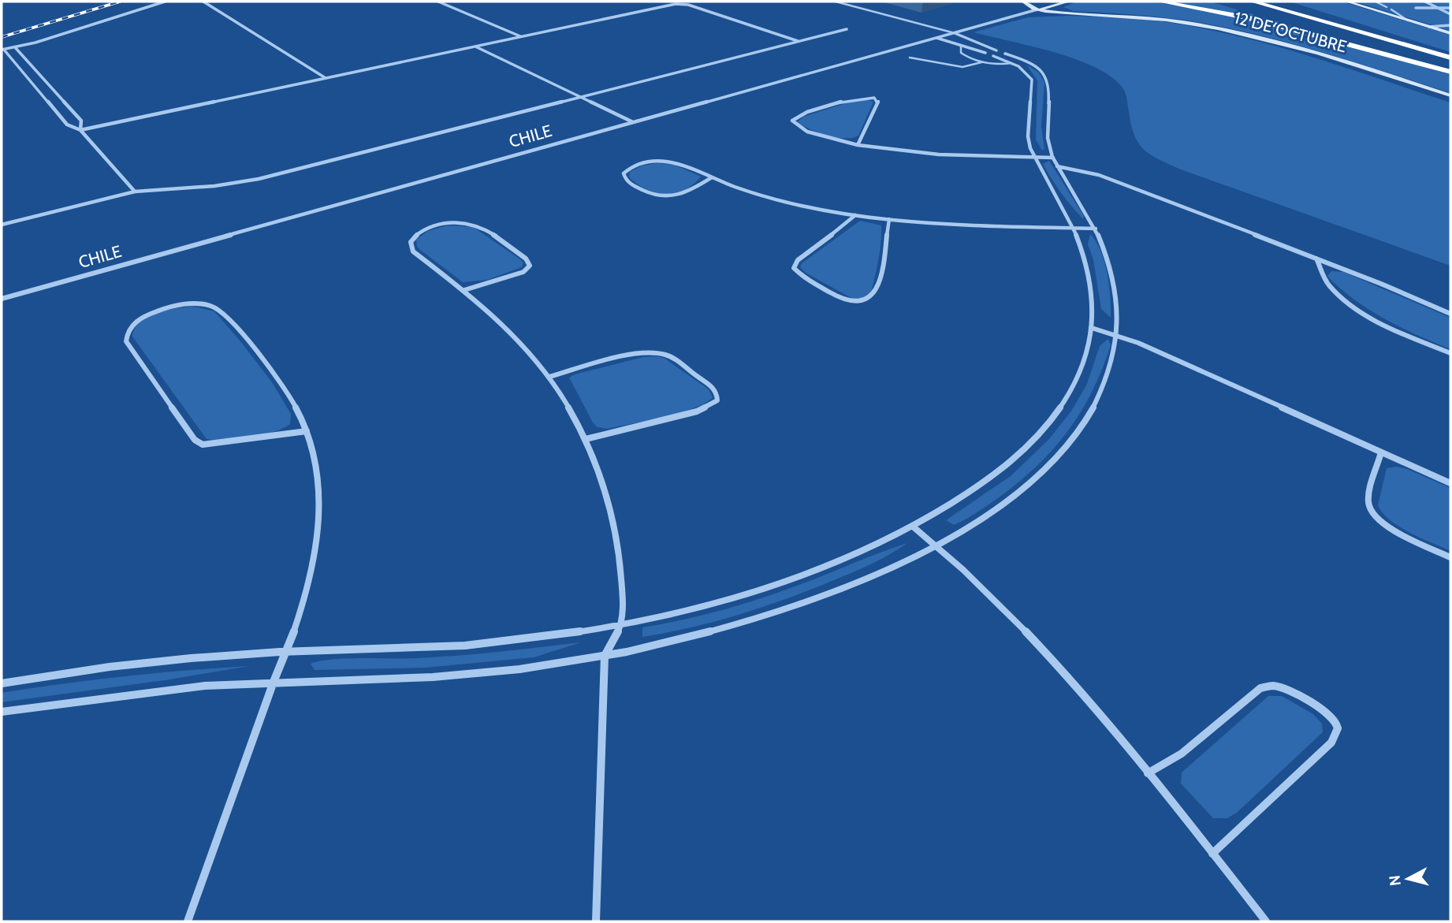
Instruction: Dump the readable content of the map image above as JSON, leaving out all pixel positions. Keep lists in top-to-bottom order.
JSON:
{
  "streets": {
    "street": ["12 DE OCTUBRE", "CHILE"]
  },
  "crossings": [
    ["12 DE OCTUBRE", "CHILE"]
  ],
  "north": "left"
}
